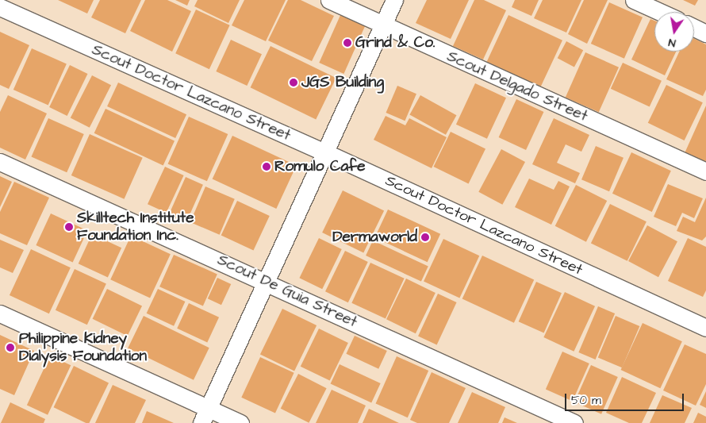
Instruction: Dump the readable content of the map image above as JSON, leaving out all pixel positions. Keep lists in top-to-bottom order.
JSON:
{
  "streets": {
    "street": ["Scout Delgado Street", "Scout Doctor Lazcano Street", "Scout De Guia Street"]
  },
  "places": [
    "Grind & Co.",
    "JGS Building",
    "Romulo Cafe",
    "Skilltech Institute Foundation Inc.",
    "Dermaworld",
    "Philippine Kidney Dialysis Foundation"
  ],
  "scale_bar": "50 m",
  "north": "bottom"
}
